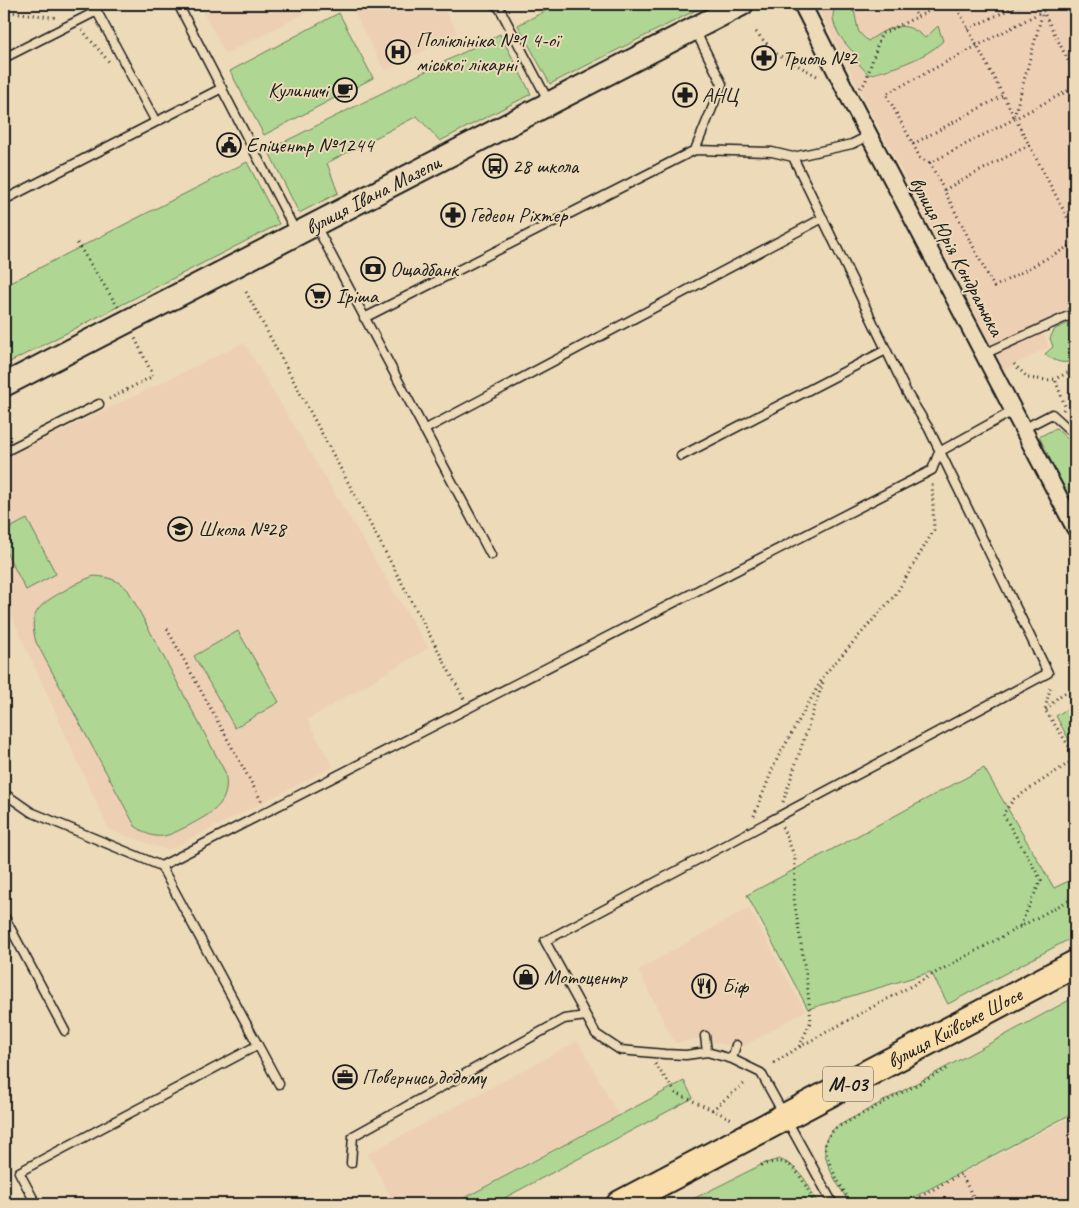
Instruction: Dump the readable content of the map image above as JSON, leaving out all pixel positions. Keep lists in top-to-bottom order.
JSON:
{
  "streets": {
    "highway": ["вулиця Київське Шосе", "М-03"],
    "main road": ["вулиця Івана Мазепи"],
    "street": ["вулиця Юрія Кондратюка"]
  },
  "places": {
    "hospital": ["Поліклініка №1 4-ої міської лікарні"],
    "pharmacy": ["Триоль №2", "АНЦ", "Гедеон Ріхтер"],
    "cafe": ["Кулиничі"],
    "public building": ["Епіцентр №1244"],
    "bus stop": ["28 школа"],
    "bank": ["Ощадбанк"],
    "supermarket": ["Іріша"],
    "school or university": ["Школа №28"],
    "shop": ["Мотоцентр"],
    "restaurant": ["Біф"],
    "office": ["Повернись додому"]
  }
}
